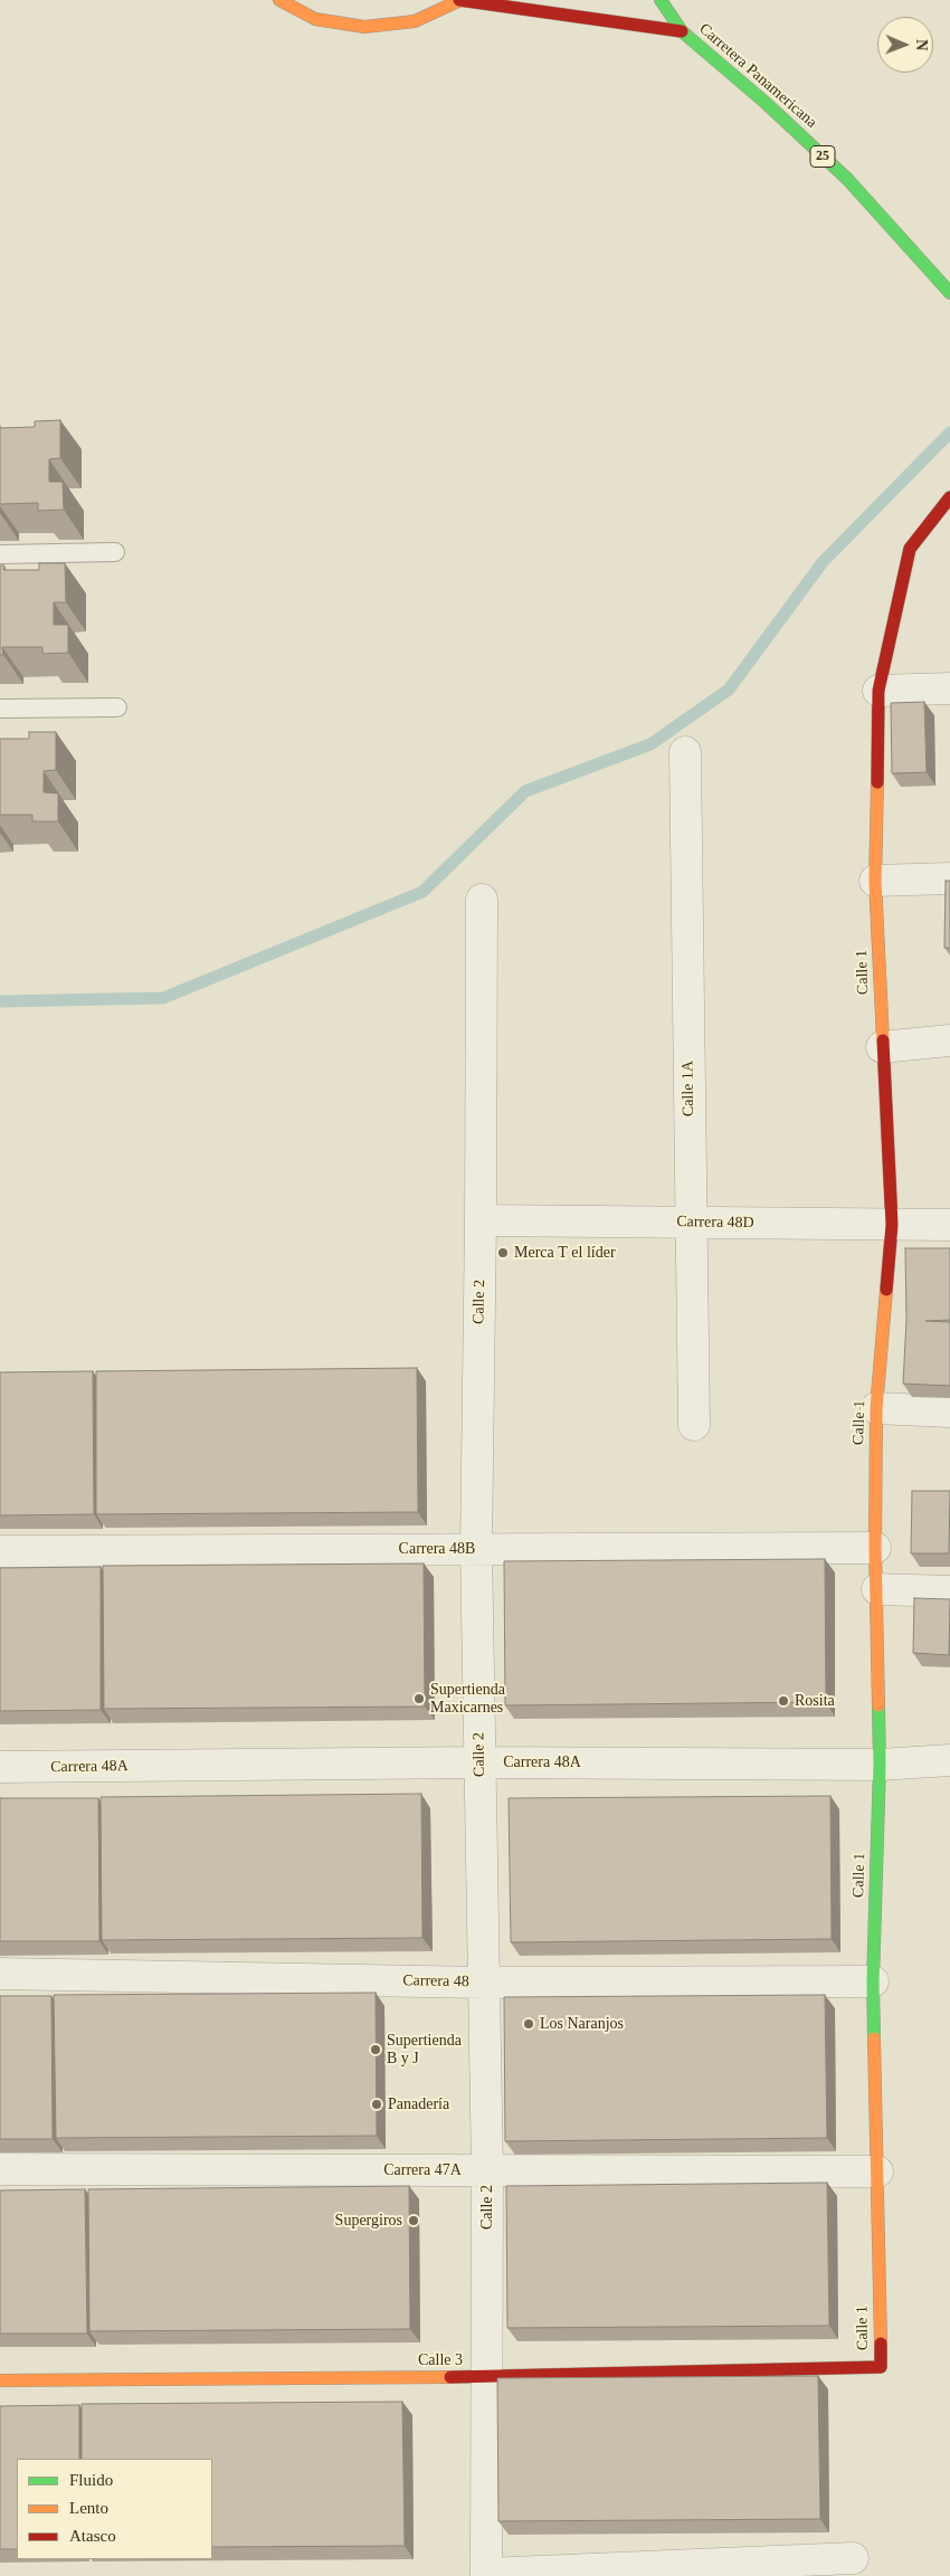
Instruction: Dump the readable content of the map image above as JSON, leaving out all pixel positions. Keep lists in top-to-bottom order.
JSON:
{
  "streets": {
    "main road": [
      "Carretera Panamericana",
      "25",
      "Calle 1",
      "Calle 3"
    ],
    "street": [
      "Calle 1A",
      "Carrera 48D",
      "Calle 2",
      "Carrera 48B",
      "Carrera 48A",
      "Carrera 48",
      "Carrera 47A"
    ]
  },
  "crossings": [
    ["Calle 1", "Carrera 48D"],
    ["Calle 1", "Carrera 48B"],
    ["Calle 1", "Carrera 48A"],
    ["Calle 1", "Carrera 48"],
    ["Calle 1", "Carrera 47A"],
    ["Calle 1", "Calle 3"],
    ["Calle 1A", "Carrera 48D"],
    ["Carrera 48D", "Calle 2"],
    ["Calle 2", "Carrera 48B"],
    ["Calle 2", "Carrera 48A"],
    ["Calle 2", "Carrera 48"],
    ["Calle 2", "Carrera 47A"],
    ["Calle 2", "Calle 3"]
  ],
  "places": [
    "Merca T el líder",
    "Supertienda Maxicarnes",
    "Rosita",
    "Los Naranjos",
    "Supertienda B y J",
    "Panadería",
    "Supergiros"
  ],
  "legend": ["Fluido", "Lento", "Atasco"],
  "north": "right"
}
